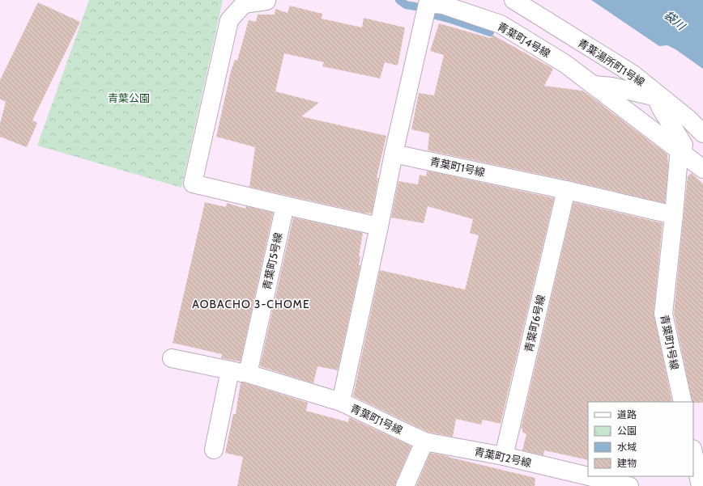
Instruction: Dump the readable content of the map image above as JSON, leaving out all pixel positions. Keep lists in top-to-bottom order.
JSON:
{
  "streets": {
    "street": [
      "青葉町4号線",
      "青葉湯所町1号線",
      "青葉町1号線",
      "青葉町5号線",
      "青葉町6号線",
      "青葉町2号線"
    ]
  },
  "crossings": [
    ["青葉町4号線", "青葉町1号線"],
    ["青葉町1号線", "青葉町6号線"],
    ["青葉町1号線", "青葉町2号線"],
    ["青葉町6号線", "青葉町2号線"]
  ],
  "districts": ["AOBACHO 3-CHOME"],
  "water": ["袋川"],
  "parks": ["青葉公園"],
  "legend": [
    "道路",
    "公園",
    "水域",
    "建物"
  ]
}
